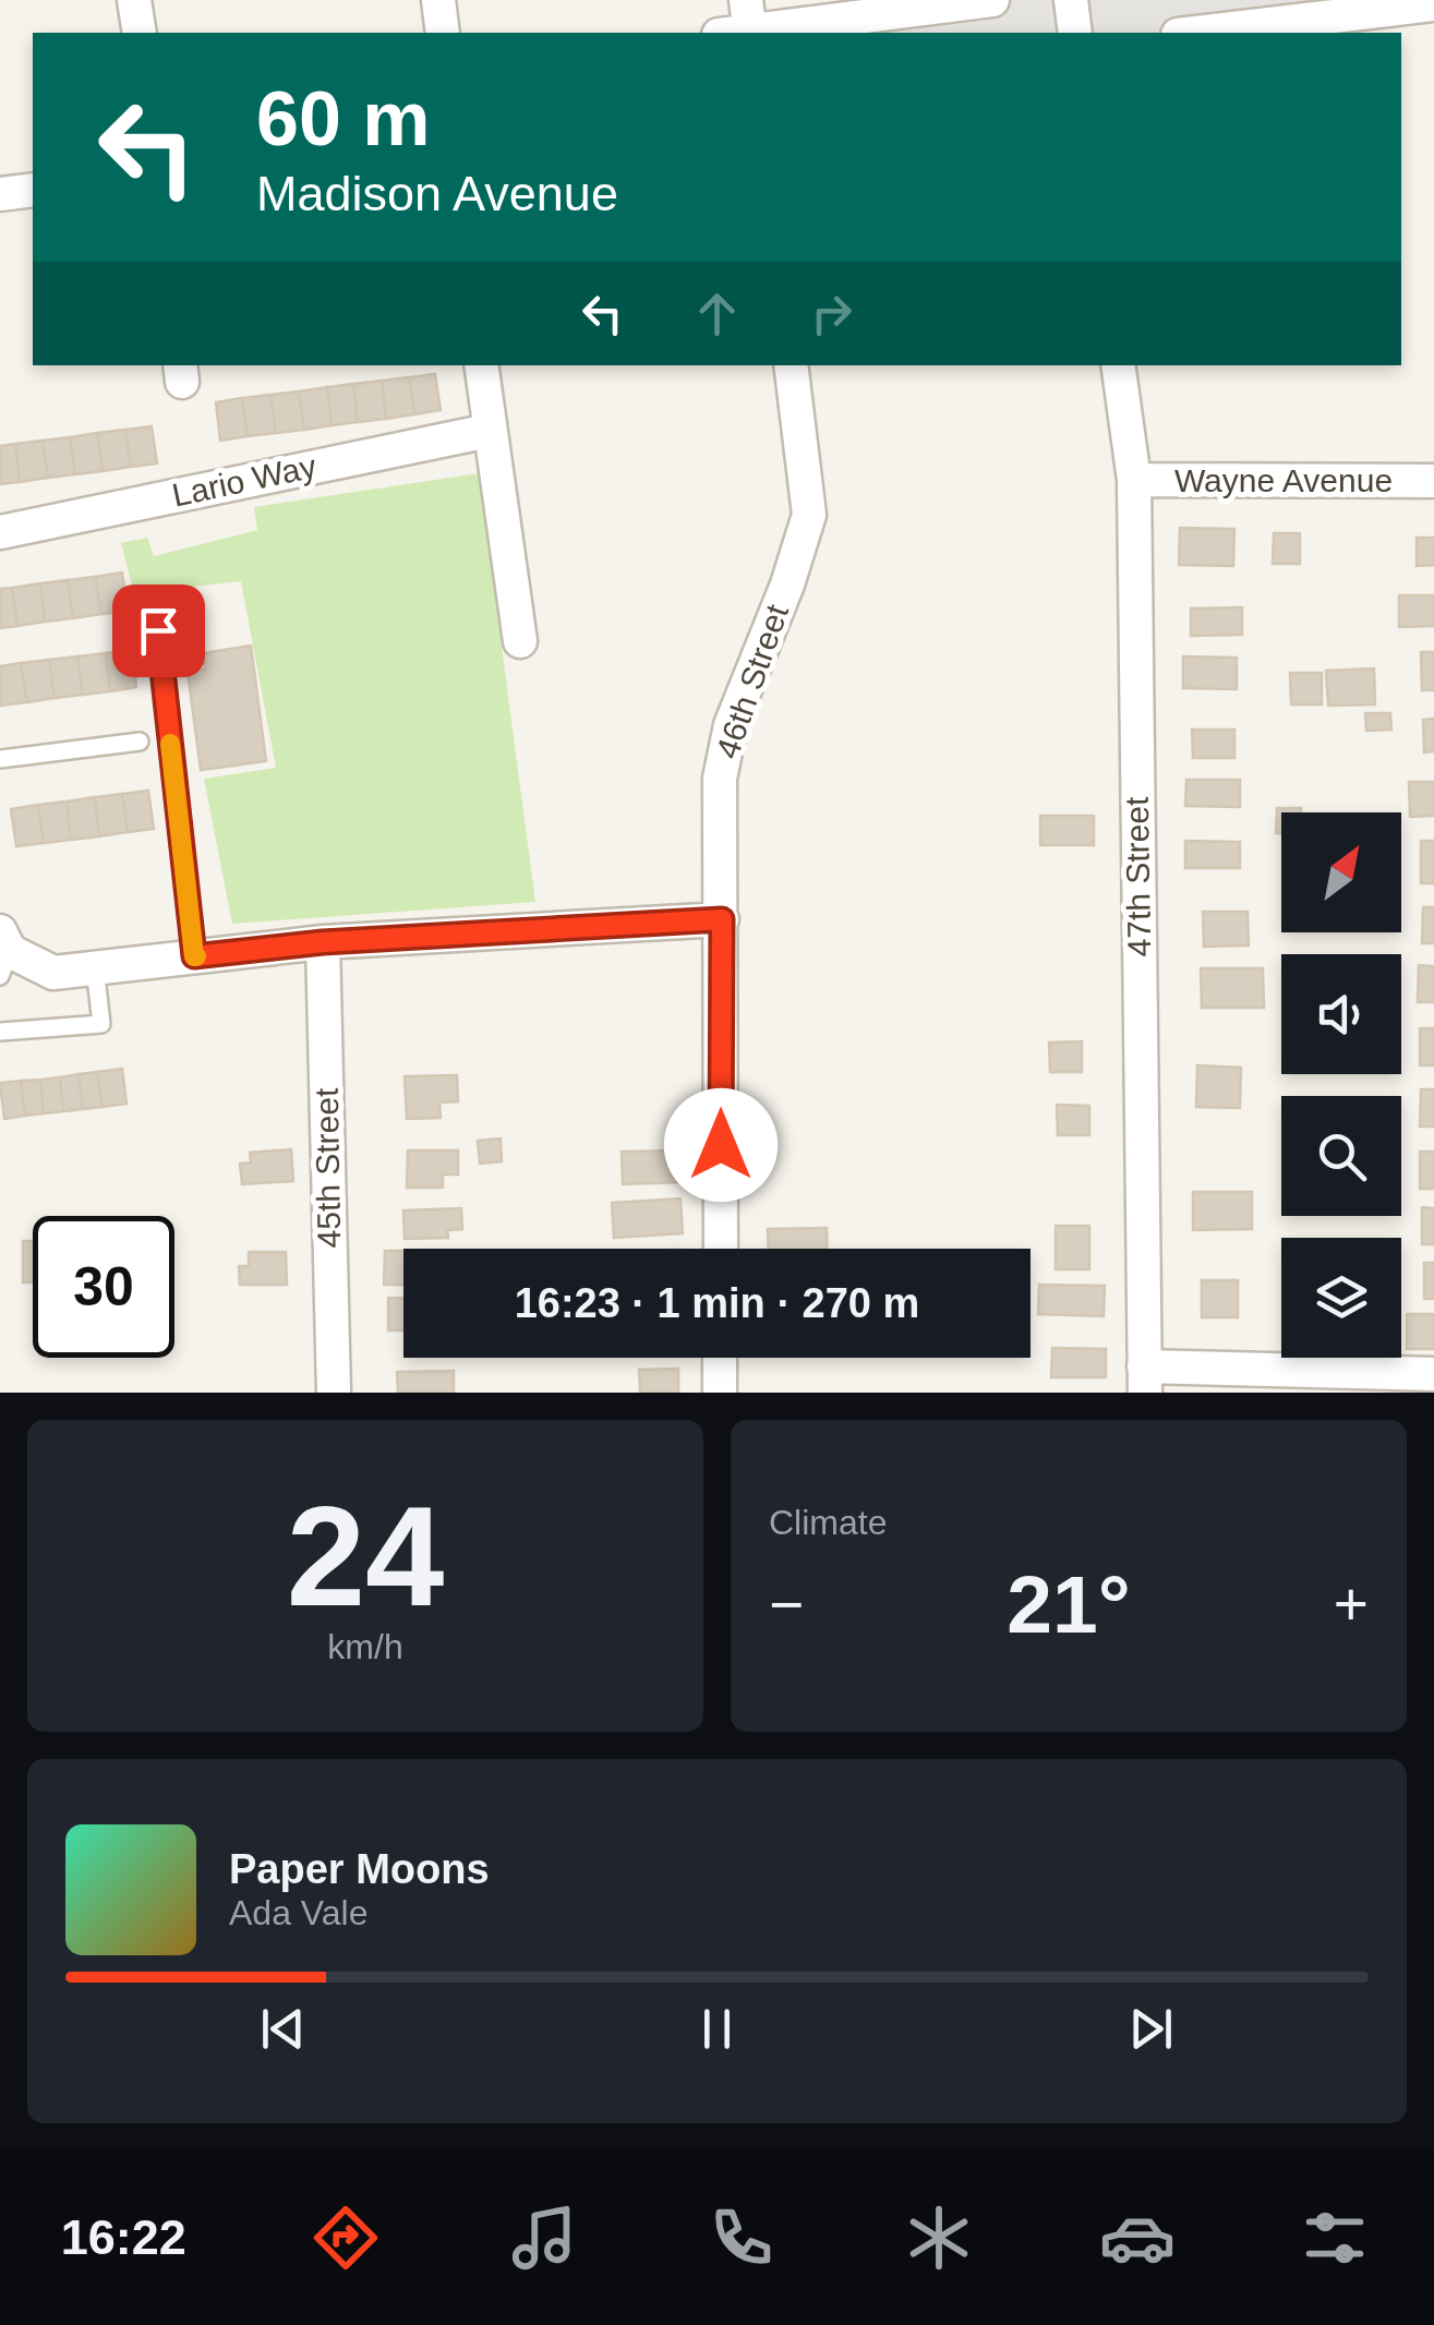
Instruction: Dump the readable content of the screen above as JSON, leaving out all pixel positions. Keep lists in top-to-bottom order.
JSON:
{
  "streets": {
    "street": [
      "Lario Way",
      "Wayne Avenue",
      "46th Street",
      "47th Street",
      "45th Street"
    ]
  },
  "crossings": [
    ["Wayne Avenue", "47th Street"]
  ],
  "north": "top right",
  "page": {
    "turn": ["60 m", "Madison Avenue"],
    "limit": "30",
    "trip": "16:23 · 1 min · 270 m",
    "tile": [
      ["24", "km/h"],
      "Climate"
    ],
    "heat": ["−", "21°", "+"],
    "song": ["Paper Moons", "Ada Vale"],
    "tabs": "16:22"
  }
}
